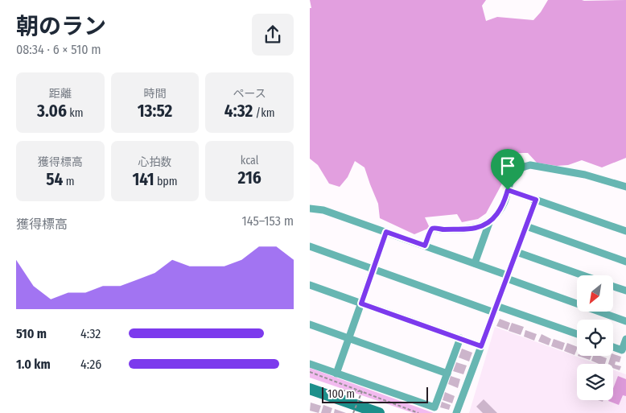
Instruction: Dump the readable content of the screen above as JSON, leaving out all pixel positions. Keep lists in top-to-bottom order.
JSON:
{
  "scale_bar": "100 m",
  "north": "bottom left",
  "page": {
    "heading": ["朝のラン", "08:34 · 6 × 510 m"],
    "stats": [
      ["距離", "3.06 km"],
      ["時間", "13:52"],
      ["ペース", "4:32 /km"],
      ["獲得標高", "54 m"],
      ["心拍数", "141 bpm"],
      ["kcal", "216"]
    ],
    "chart": ["獲得標高", "145–153 m"],
    "list": [
      {
        "name": "510 m",
        "note": "4:32"
      },
      {
        "name": "1.0 km",
        "note": "4:26"
      }
    ],
    "scale": "100 m"
  }
}
